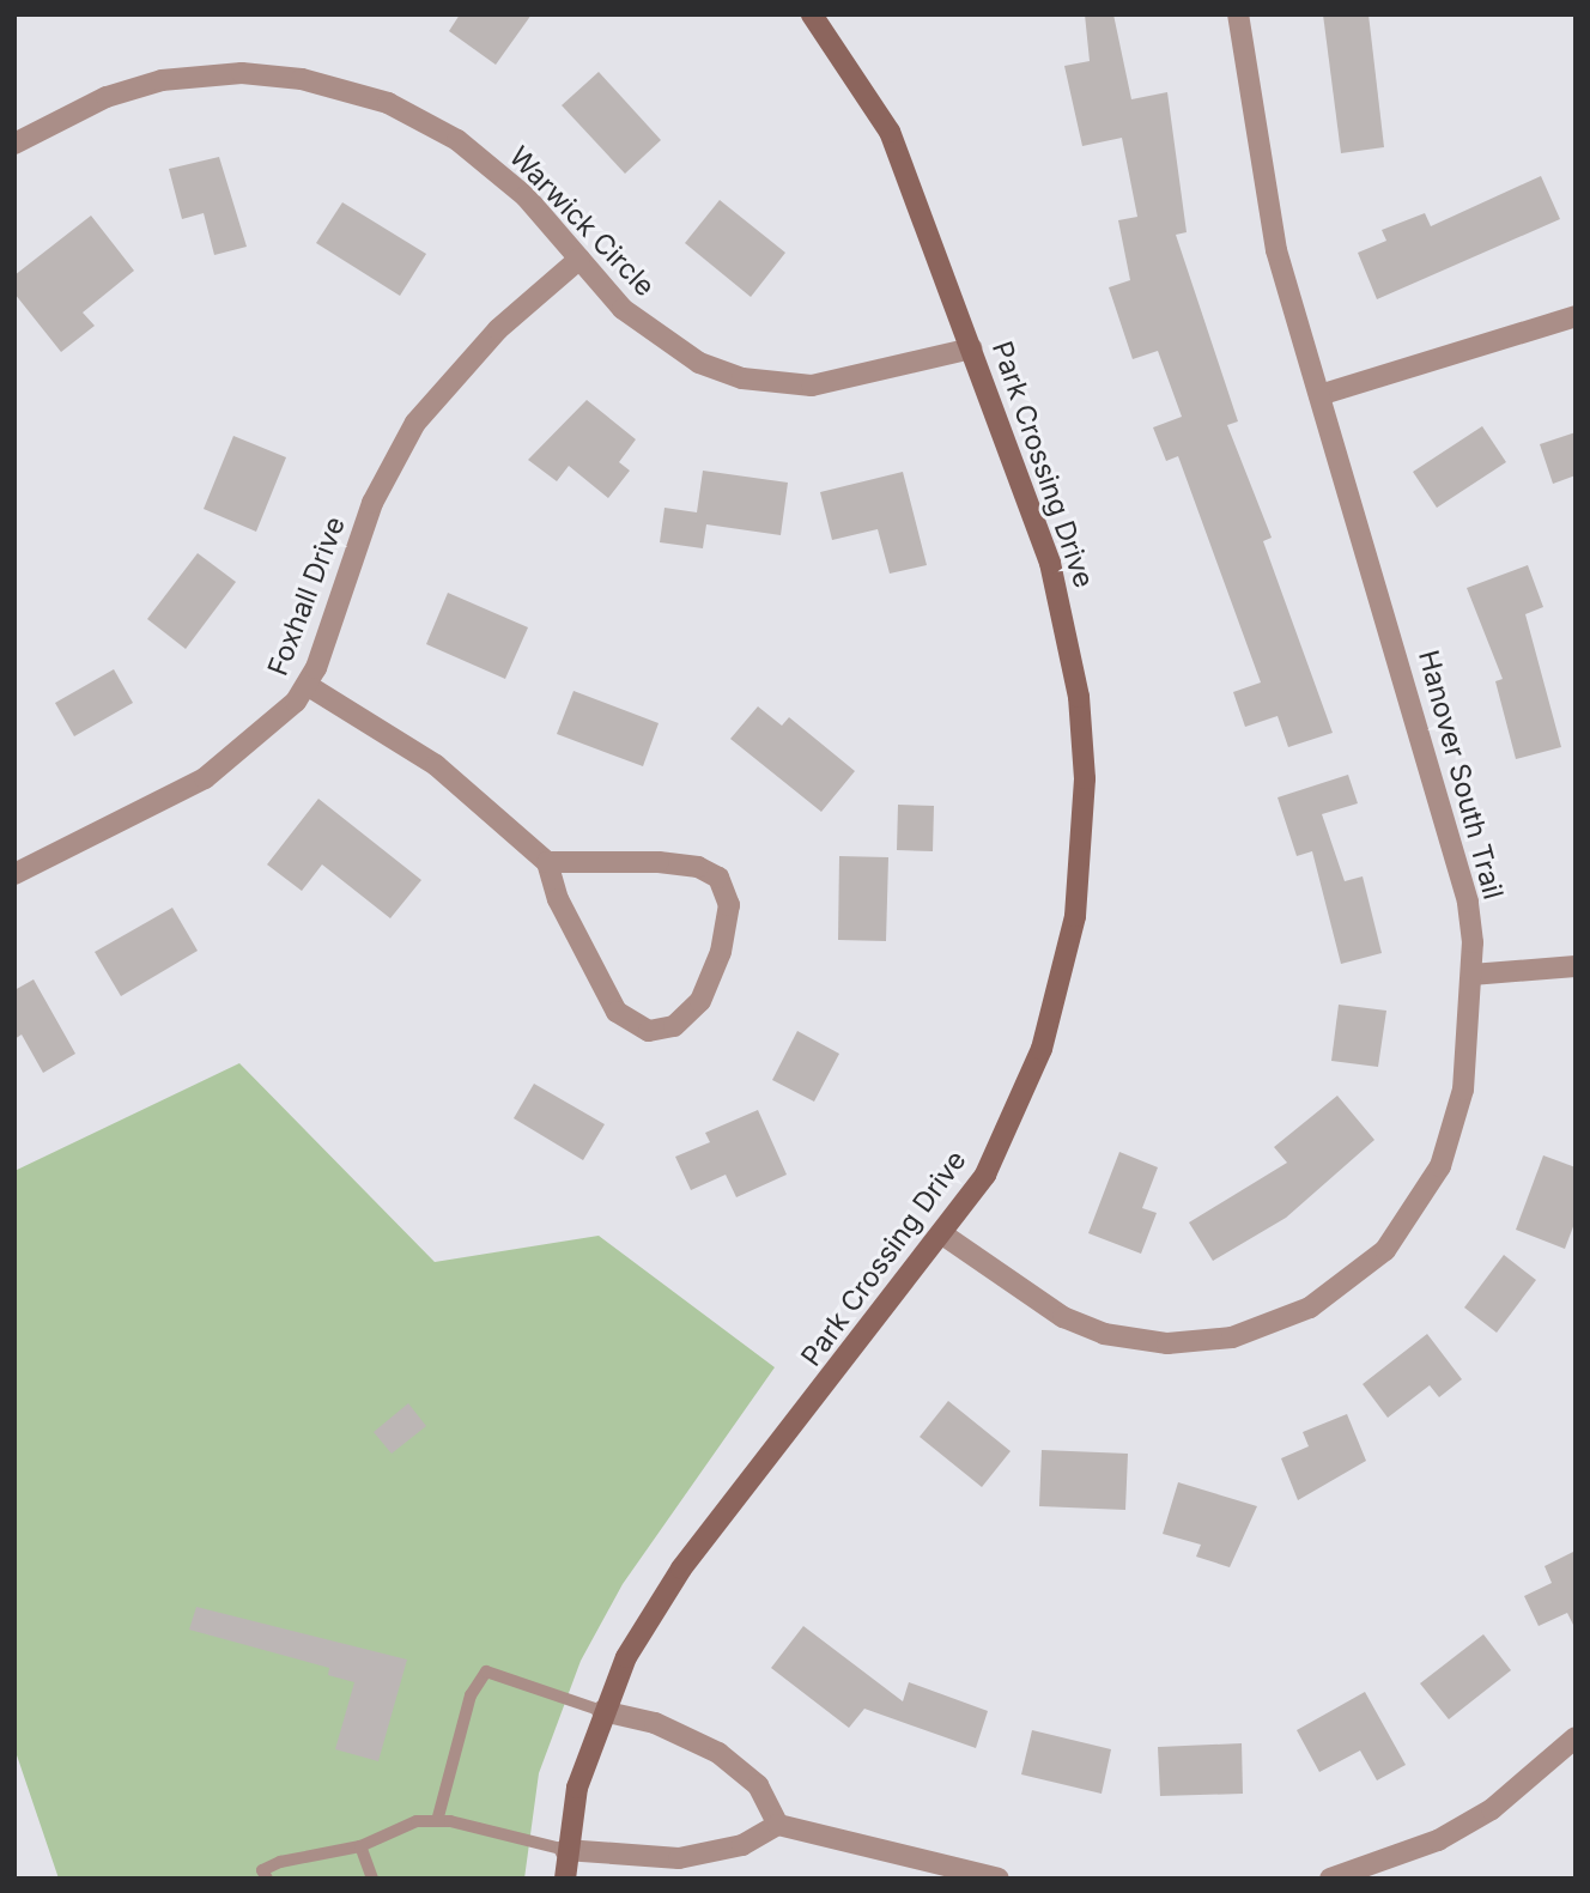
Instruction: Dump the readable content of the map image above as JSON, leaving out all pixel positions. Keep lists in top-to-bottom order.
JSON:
{
  "streets": {
    "street": [
      "Warwick Circle",
      "Park Crossing Drive",
      "Foxhall Drive",
      "Hanover South Trail"
    ]
  },
  "crossings": [
    ["Warwick Circle", "Park Crossing Drive"],
    ["Warwick Circle", "Foxhall Drive"],
    ["Park Crossing Drive", "Hanover South Trail"]
  ]
}
